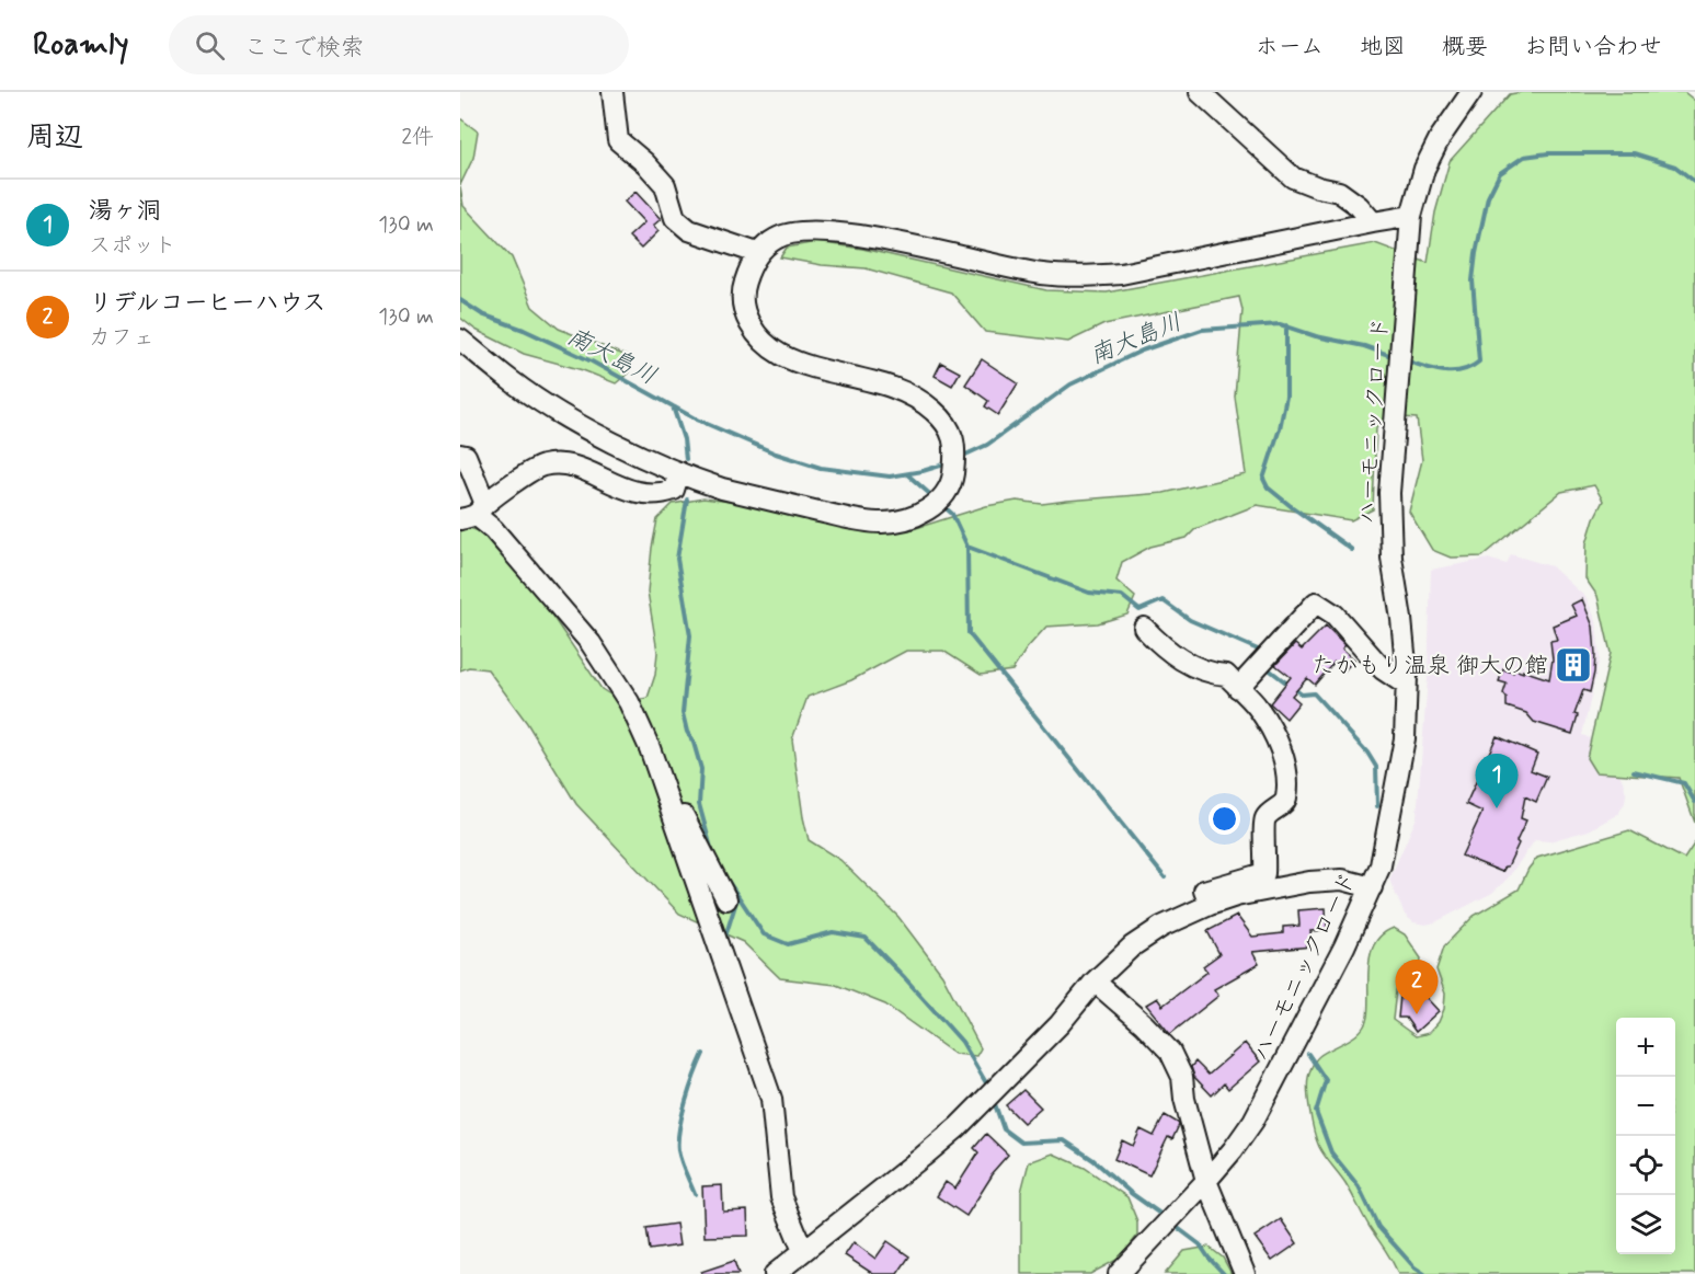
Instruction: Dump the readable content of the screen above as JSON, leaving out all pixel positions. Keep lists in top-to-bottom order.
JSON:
{
  "streets": {
    "street": ["ハーモニックロード"]
  },
  "water": ["南大島川"],
  "places": {
    "building": ["たかもり温泉 御大の館"]
  },
  "page": {
    "header": "Roamly",
    "search": "ここで検索",
    "nav": [
      "ホーム",
      "地図",
      "概要",
      "お問い合わせ"
    ],
    "heading": ["周辺", "2件"],
    "list": [
      {
        "mark": "1",
        "name": "湯ヶ洞",
        "note": "スポット",
        "value": "130 m"
      },
      {
        "mark": "2",
        "name": "リデルコーヒーハウス",
        "note": "カフェ",
        "value": "130 m"
      }
    ],
    "pins": ["1", "2"],
    "map_buttons": ["+", "−"]
  }
}
